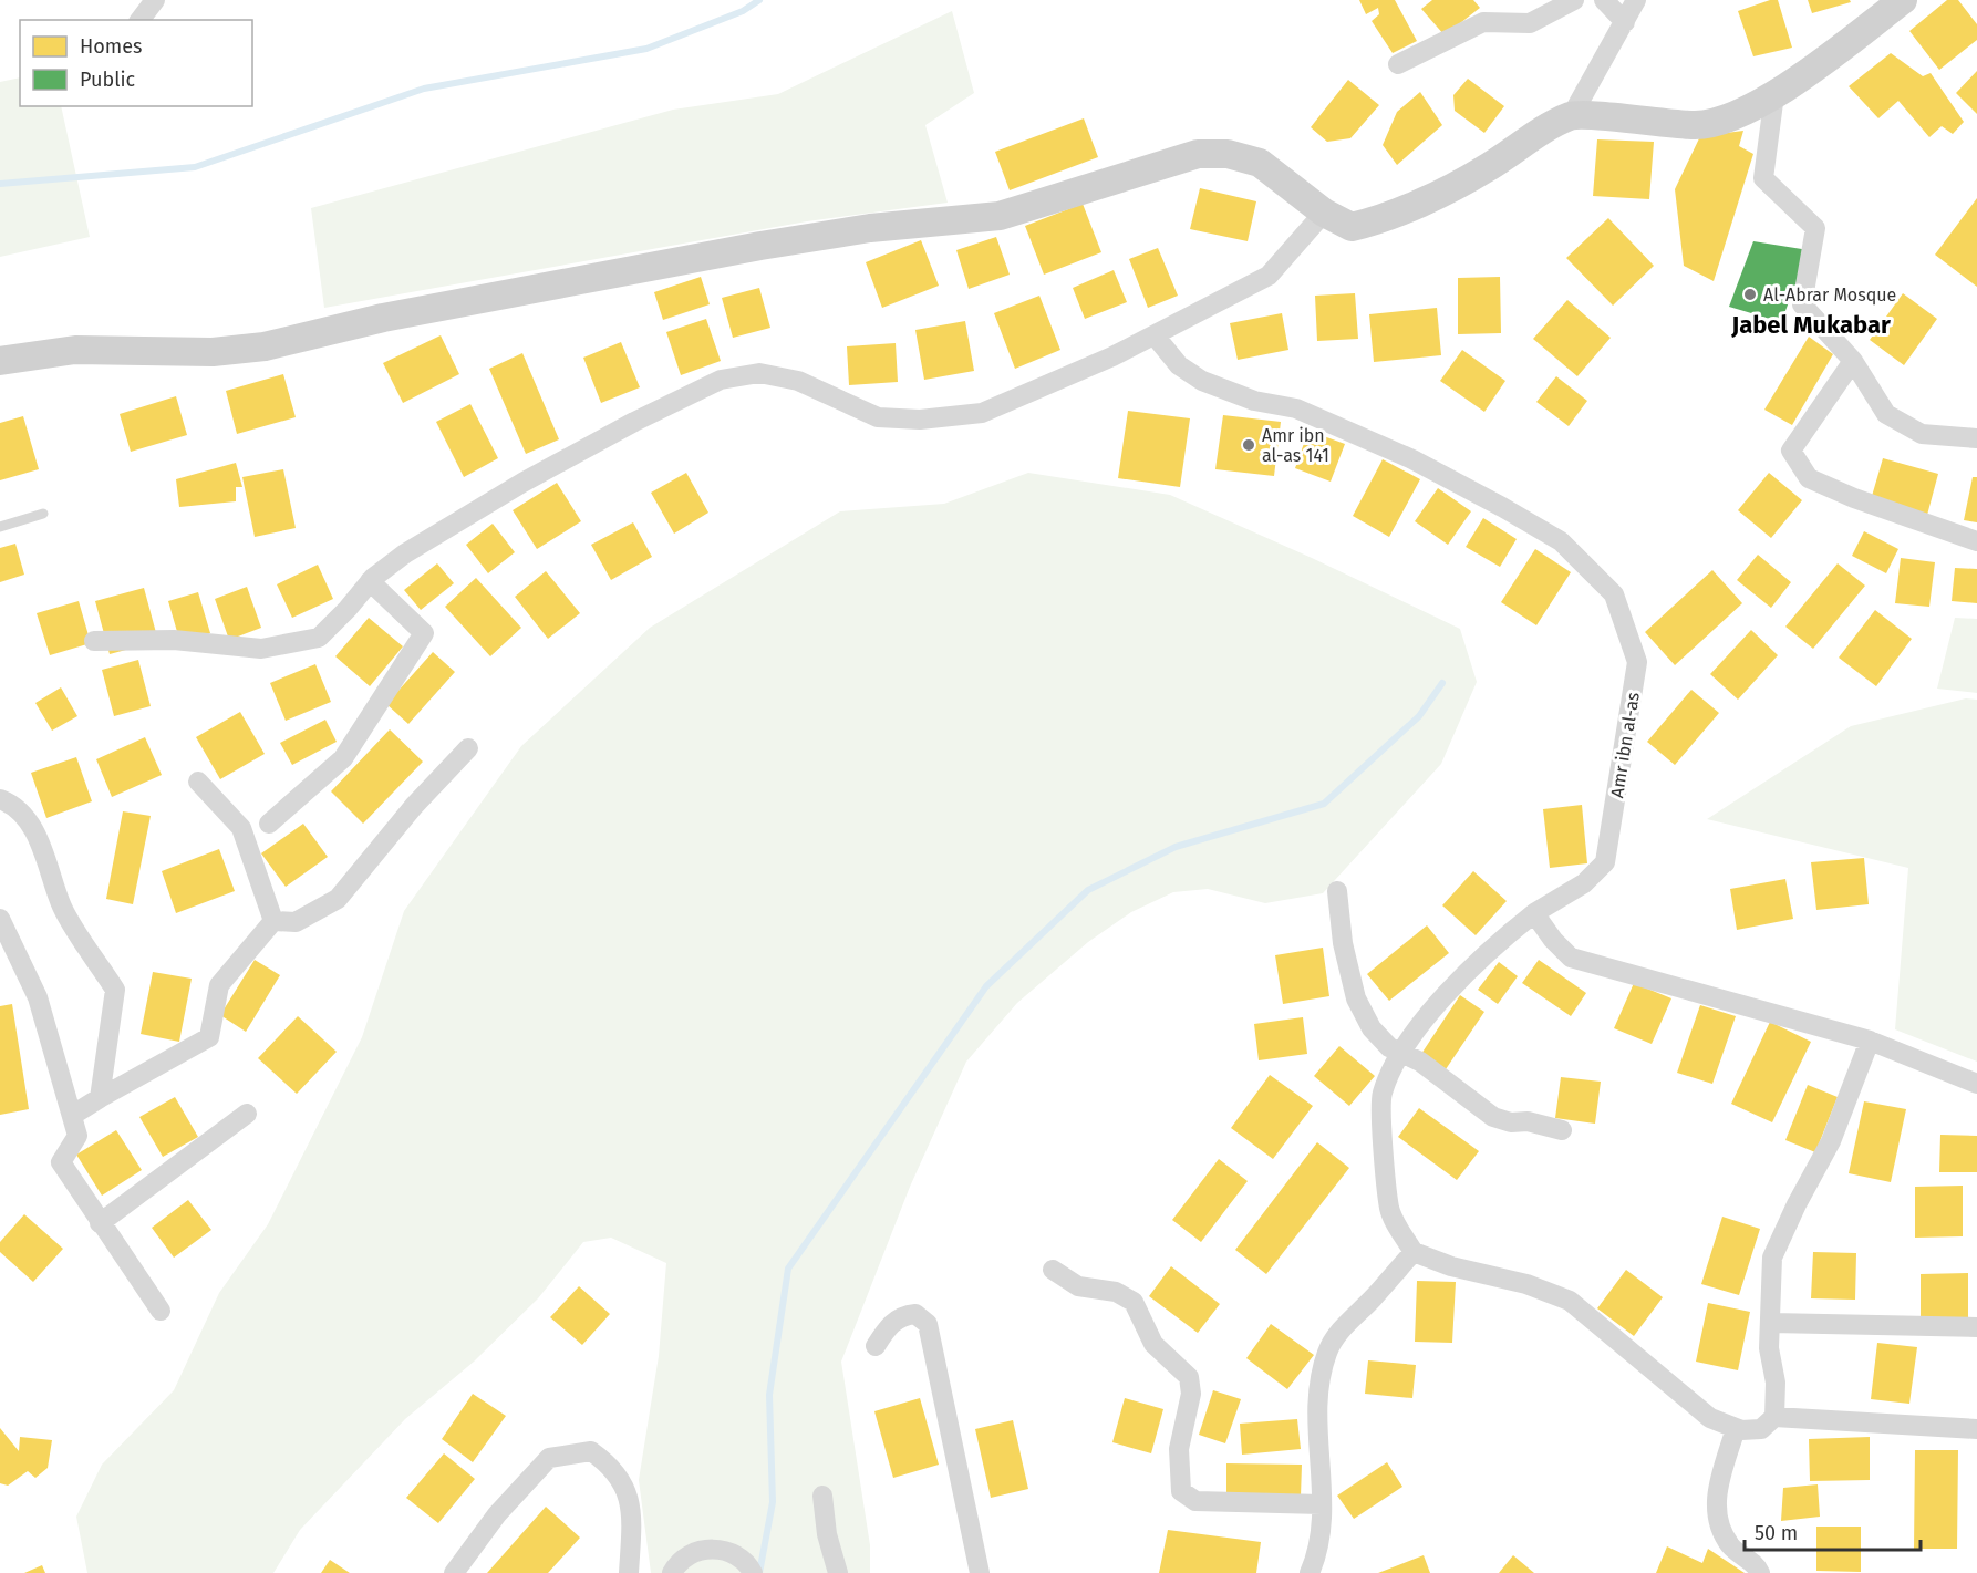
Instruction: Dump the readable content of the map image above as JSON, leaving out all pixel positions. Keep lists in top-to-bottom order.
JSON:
{
  "streets": {
    "street": ["Amr ibn al-as"]
  },
  "districts": ["Jabel Mukabar"],
  "places": ["Al-Abrar Mosque", "Amr ibn al-as 141"],
  "legend": ["Homes", "Public"],
  "scale_bar": "50 m"
}
